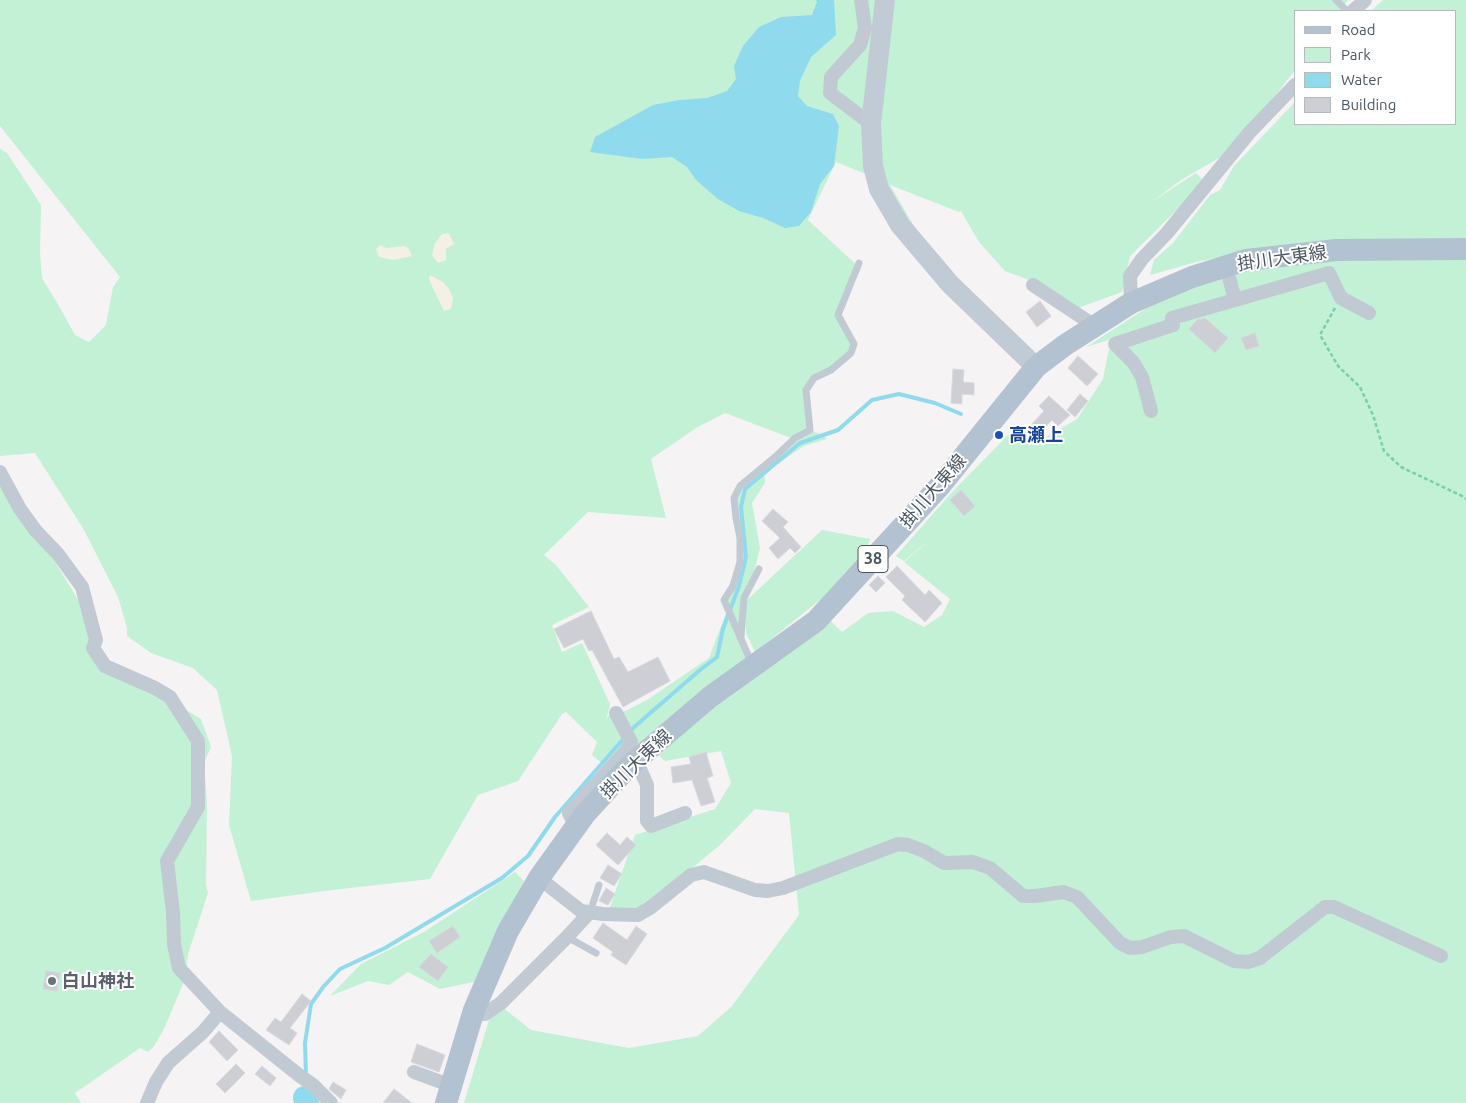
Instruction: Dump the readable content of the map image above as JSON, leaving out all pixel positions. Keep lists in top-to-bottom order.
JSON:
{
  "streets": {
    "main road": ["掛川大東線", "38"]
  },
  "places": ["高瀬上", "白山神社"],
  "legend": [
    "Road",
    "Park",
    "Water",
    "Building"
  ]
}
